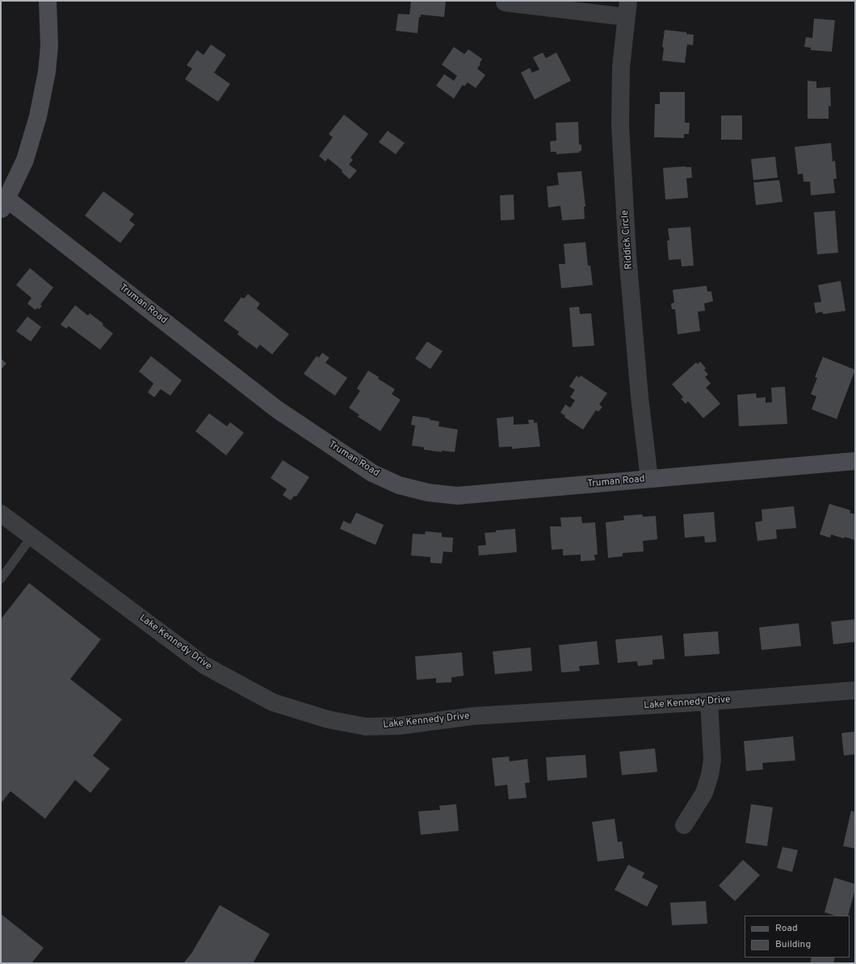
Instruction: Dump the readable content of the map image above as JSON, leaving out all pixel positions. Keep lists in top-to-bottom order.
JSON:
{
  "streets": {
    "street": ["Riddick Circle", "Truman Road", "Lake Kennedy Drive"]
  },
  "crossings": [
    ["Riddick Circle", "Truman Road"]
  ],
  "legend": ["Road", "Building"]
}
